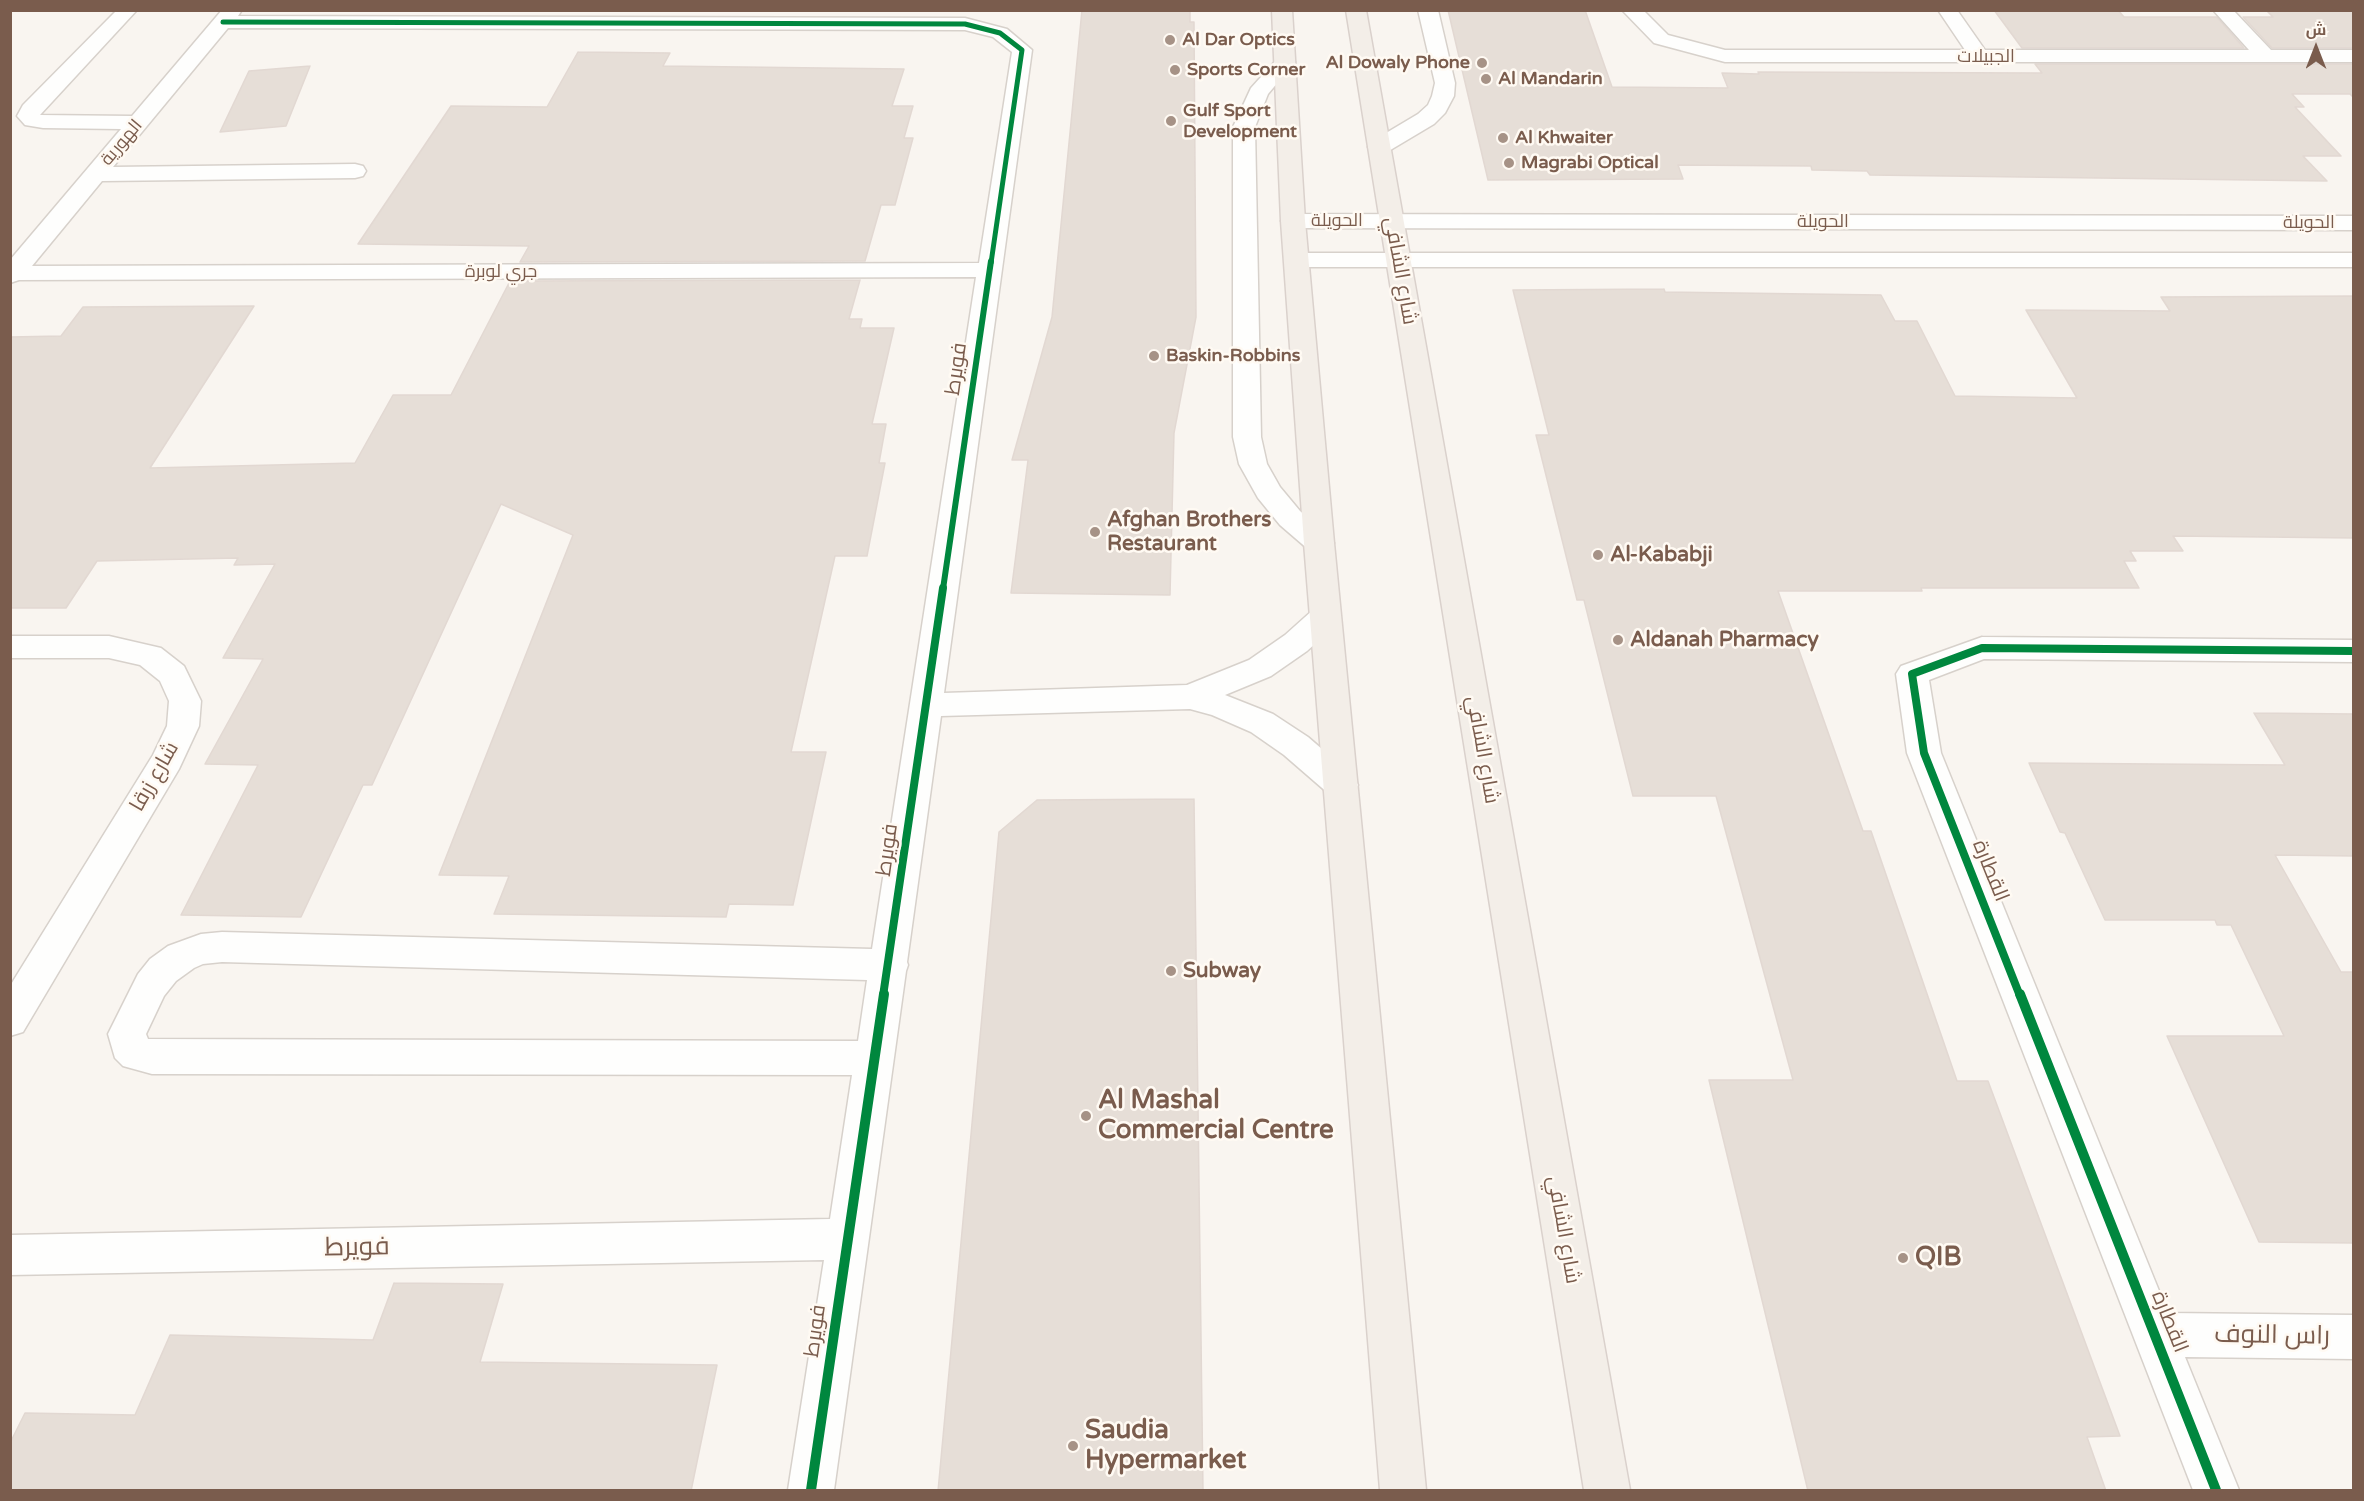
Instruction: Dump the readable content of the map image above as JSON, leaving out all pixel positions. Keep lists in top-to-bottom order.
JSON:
{
  "streets": {
    "main road": ["شارع الشافي"],
    "street": [
      "الجبيلات",
      "الهورية",
      "الحويلة",
      "جري لوبرة",
      "فويرط",
      "شارع زرقا",
      "القطارة",
      "راس النوف"
    ]
  },
  "crossings": [
    ["الهورية", "جري لوبرة"],
    ["الهورية", "فويرط"],
    ["الحويلة", "شارع الشافي"],
    ["جري لوبرة", "فويرط"],
    ["القطارة", "راس النوف"]
  ],
  "places": [
    "Al Dar Optics",
    "Al Dowaly Phone",
    "Sports Corner",
    "Al Mandarin",
    "Gulf Sport Development",
    "Al Khwaiter",
    "Magrabi Optical",
    "Baskin-Robbins",
    "Afghan Brothers Restaurant",
    "Al-Kababji",
    "Aldanah Pharmacy",
    "Subway",
    "Al Mashal Commercial Centre",
    "QIB",
    "Saudia Hypermarket"
  ],
  "north": "top"
}
